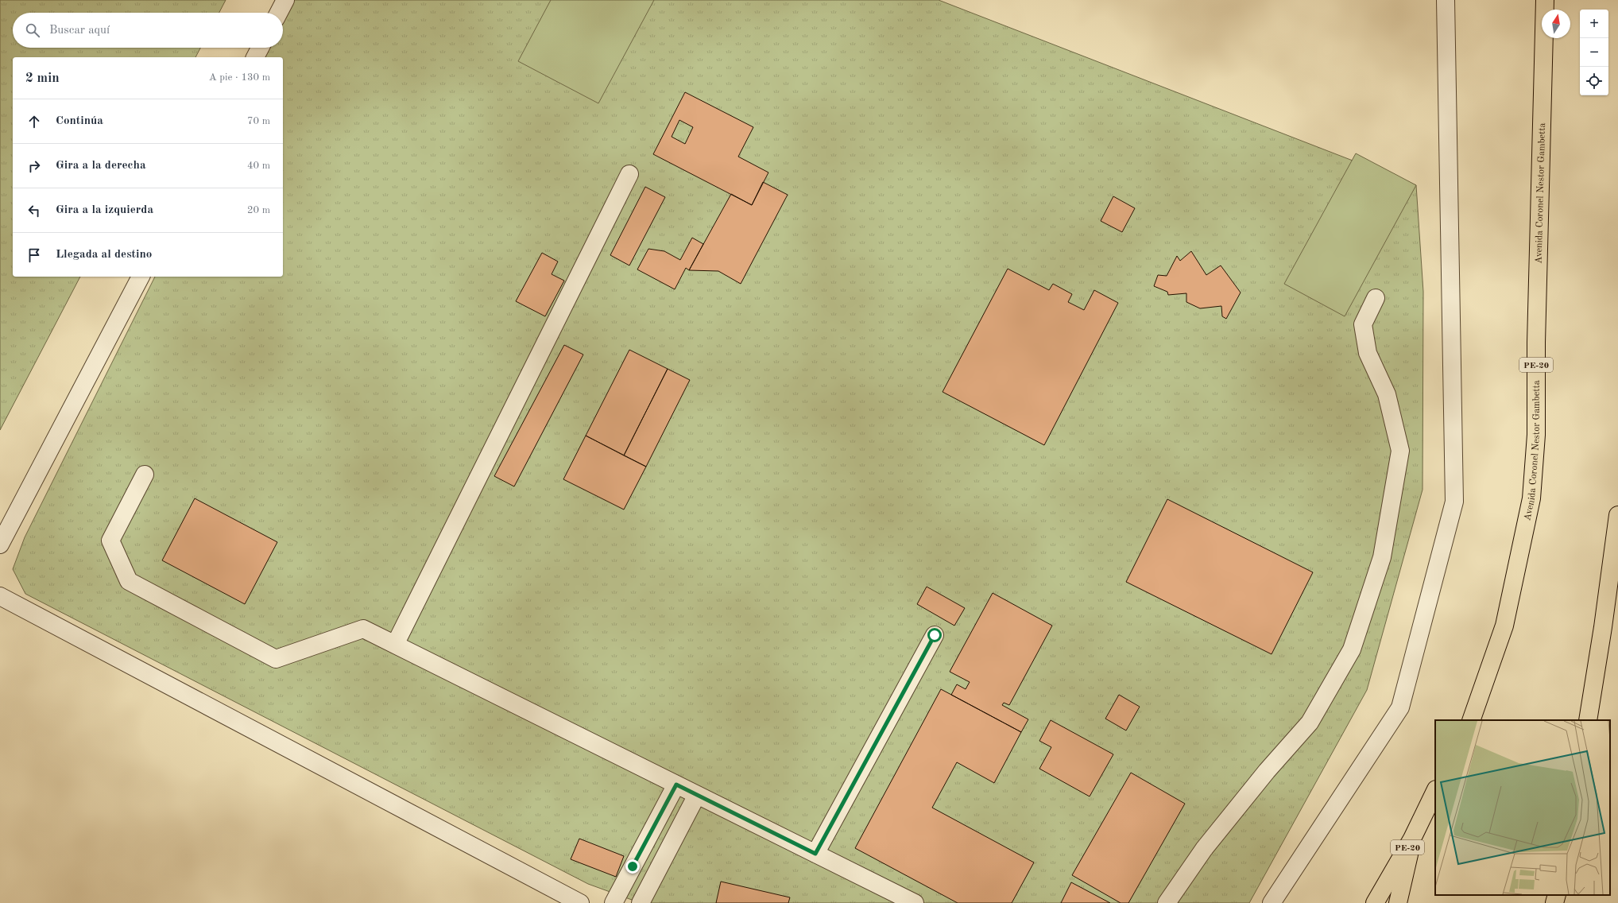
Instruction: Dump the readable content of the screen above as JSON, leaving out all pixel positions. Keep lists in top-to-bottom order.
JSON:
{
  "streets": {
    "highway": ["Avenida Coronel Nestor Gambetta", "PE-20"]
  },
  "north": "top",
  "page": {
    "map_buttons": ["+", "−"],
    "search": "Buscar aquí",
    "heading": ["2 min", "A pie · 130 m"],
    "list": [
      ["Continúa", "70 m"],
      ["Gira a la derecha", "40 m"],
      ["Gira a la izquierda", "20 m"],
      "Llegada al destino"
    ]
  }
}
